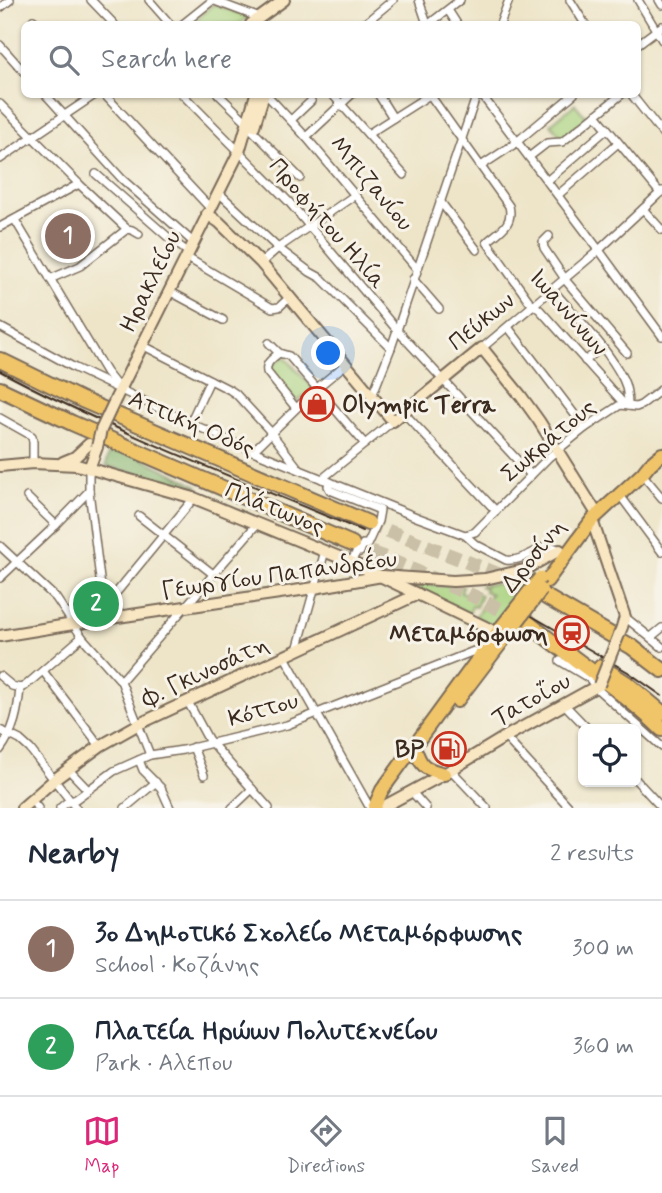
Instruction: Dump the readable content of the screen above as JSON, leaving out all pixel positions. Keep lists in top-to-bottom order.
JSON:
{
  "streets": {
    "highway": ["Αττική Οδός"],
    "main road": ["Δροσίνη"],
    "street": [
      "Μπιζανίου",
      "Προφήτου Ηλία",
      "Ηρακλείου",
      "Ιωαννίνων",
      "Πεύκων",
      "Σωκράτους",
      "Πλάτωνος",
      "Γεωργίου Παπανδρέου",
      "Φ. Γκινοσάτη",
      "Τατοΐου",
      "Κόττου"
    ]
  },
  "crossings": [
    ["Προφήτου Ηλία", "Ηρακλείου"],
    ["Προφήτου Ηλία", "Πεύκων"],
    ["Προφήτου Ηλία", "Σωκράτους"],
    ["Ηρακλείου", "Πλάτωνος"],
    ["Ιωαννίνων", "Πεύκων"],
    ["Ιωαννίνων", "Σωκράτους"],
    ["Πλάτωνος", "Δροσίνη"],
    ["Πλάτωνος", "Γεωργίου Παπανδρέου"],
    ["Πλάτωνος", "Φ. Γκινοσάτη"],
    ["Δροσίνη", "Γεωργίου Παπανδρέου"],
    ["Δροσίνη", "Τατοΐου"],
    ["Δροσίνη", "Κόττου"]
  ],
  "places": {
    "shop": ["Olympic Terra"],
    "station": ["Μεταμόρφωση"],
    "fuel station": ["BP"]
  },
  "page": {
    "search": "Search here",
    "pins": ["1", "2"],
    "heading": ["Nearby", "2 results"],
    "list": [
      {
        "mark": "1",
        "name": "3ο Δημοτικό Σχολείο Μεταμόρφωσης",
        "note": "School · Κοζάνης",
        "value": "300 m"
      },
      {
        "mark": "2",
        "name": "Πλατεία Ηρώων Πολυτεχνείου",
        "note": "Park · Αλεπου",
        "value": "360 m"
      }
    ],
    "nav": ["Map", "Directions", "Saved"]
  }
}
